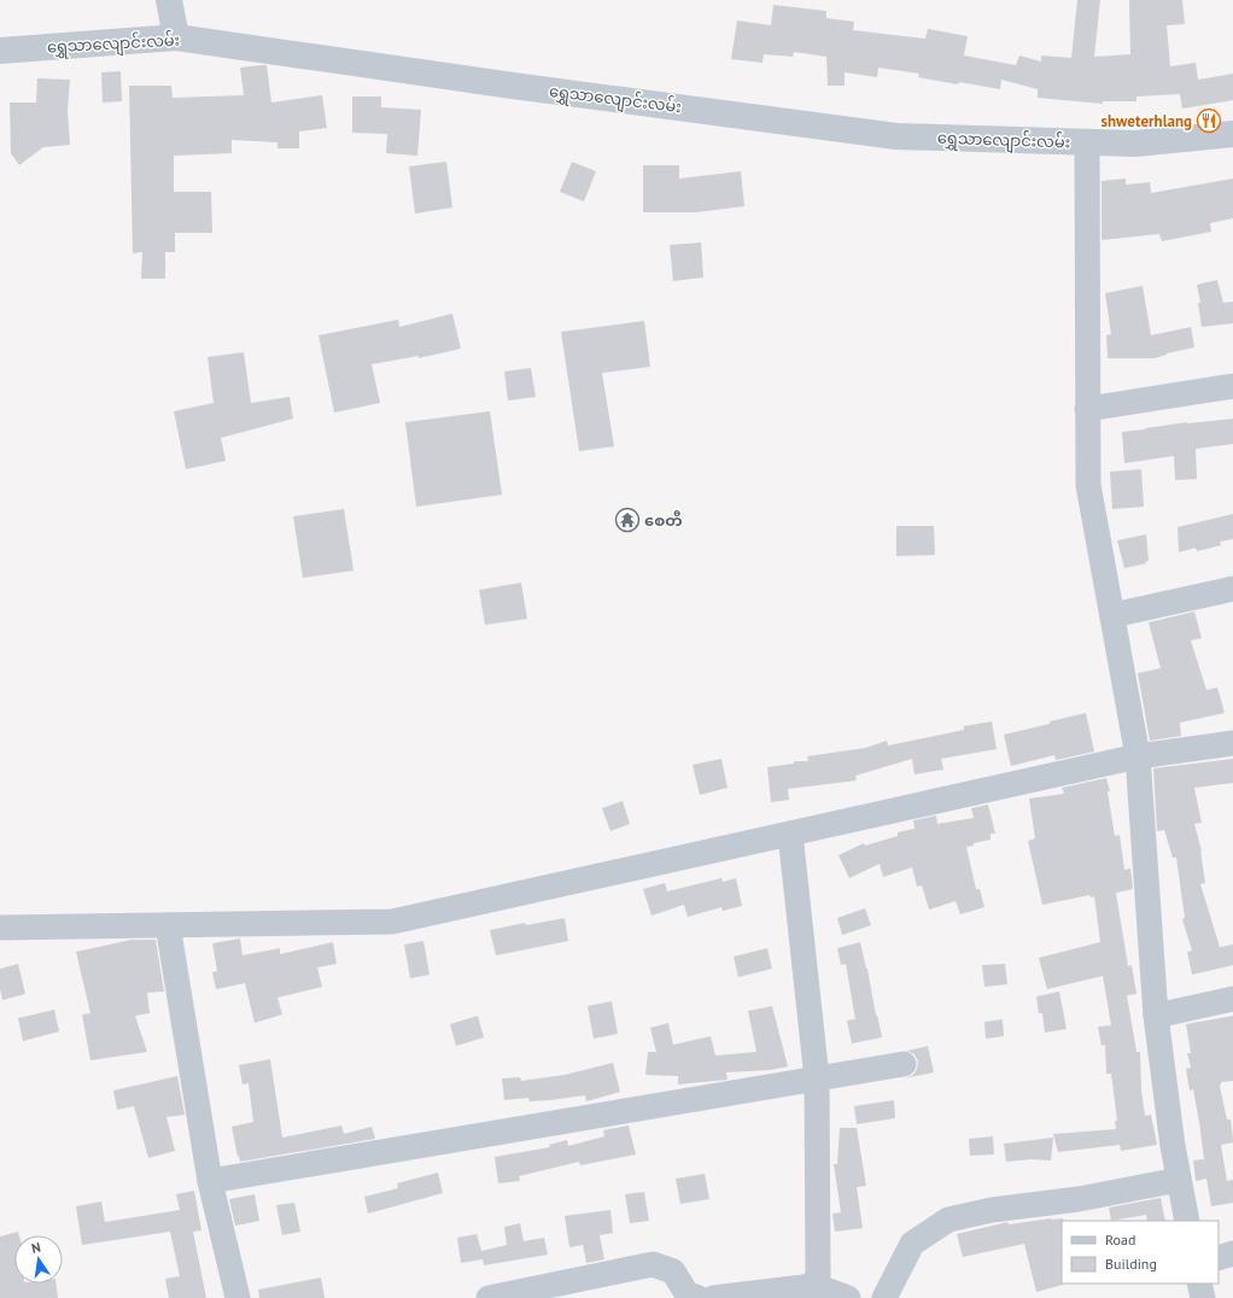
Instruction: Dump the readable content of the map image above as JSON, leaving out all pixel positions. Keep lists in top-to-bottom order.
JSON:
{
  "streets": {
    "street": ["ရွှေသာလျောင်းလမ်း"]
  },
  "places": {
    "restaurant": ["shweterhlang"],
    "temple": ["စေတီ"]
  },
  "legend": ["Road", "Building"],
  "north": "top"
}
